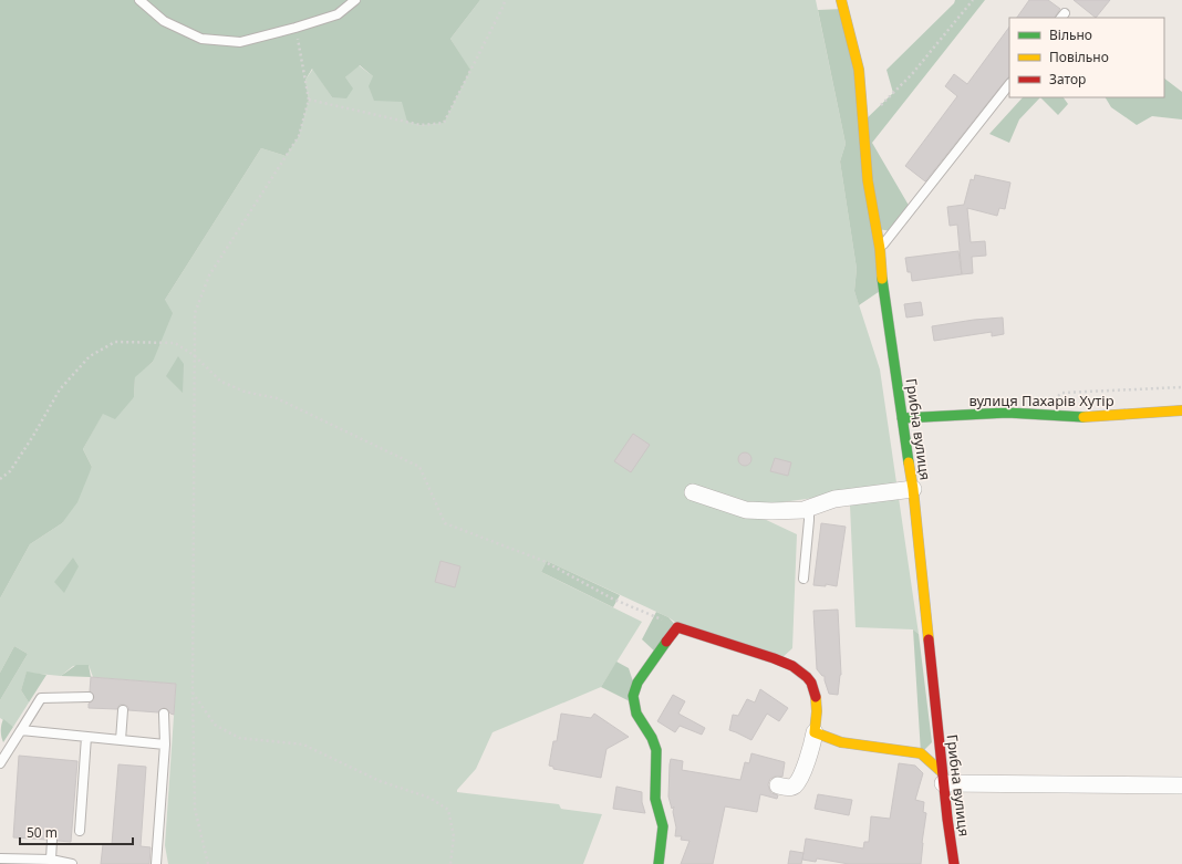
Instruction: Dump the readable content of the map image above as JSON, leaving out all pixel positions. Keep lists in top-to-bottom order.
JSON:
{
  "streets": {
    "street": ["вулиця Пахарів Хутір", "Грибна вулиця"]
  },
  "crossings": [
    ["вулиця Пахарів Хутір", "Грибна вулиця"]
  ],
  "legend": ["Вільно", "Повільно", "Затор"],
  "scale_bar": "50 m"
}
